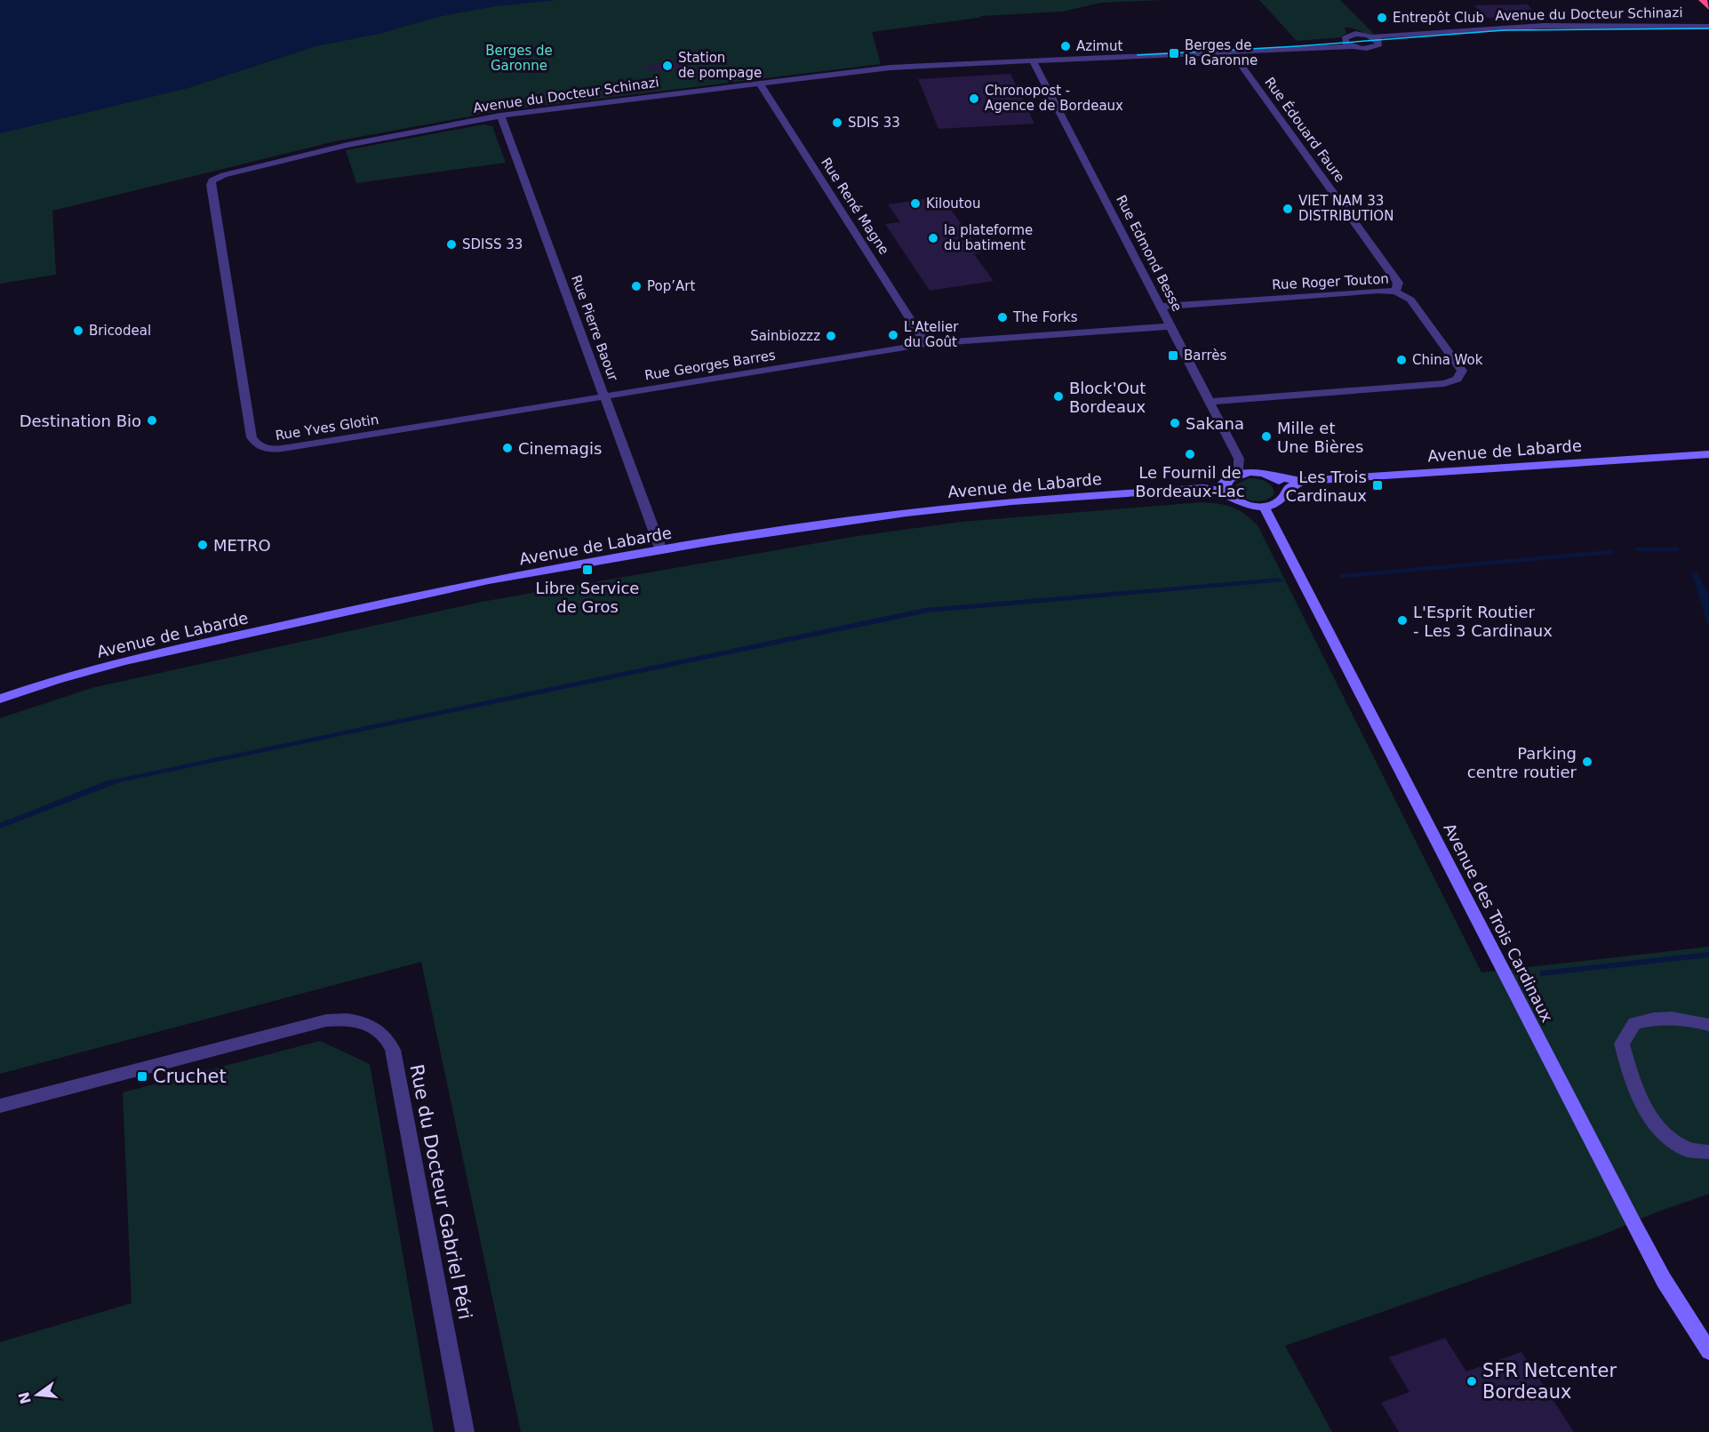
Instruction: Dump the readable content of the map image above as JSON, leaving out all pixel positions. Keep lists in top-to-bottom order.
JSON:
{
  "streets": {
    "main road": ["Avenue de Labarde", "Avenue des Trois Cardinaux"],
    "street": [
      "Avenue du Docteur Schinazi",
      "Rue Édouard Faure",
      "Rue René Magne",
      "Rue Edmond Besse",
      "Rue Roger Touton",
      "Rue Pierre Baour",
      "Rue Georges Barres",
      "Rue Yves Glotin",
      "Rue du Docteur Gabriel Péri"
    ]
  },
  "crossings": [
    ["Avenue du Docteur Schinazi", "Rue Édouard Faure"],
    ["Avenue du Docteur Schinazi", "Rue René Magne"],
    ["Avenue du Docteur Schinazi", "Rue Edmond Besse"],
    ["Avenue du Docteur Schinazi", "Rue Pierre Baour"],
    ["Avenue du Docteur Schinazi", "Rue Yves Glotin"],
    ["Rue Édouard Faure", "Rue Roger Touton"],
    ["Rue René Magne", "Rue Georges Barres"],
    ["Rue Edmond Besse", "Rue Roger Touton"],
    ["Rue Edmond Besse", "Rue Georges Barres"],
    ["Rue Edmond Besse", "Avenue de Labarde"],
    ["Rue Pierre Baour", "Rue Georges Barres"],
    ["Rue Pierre Baour", "Rue Yves Glotin"],
    ["Rue Pierre Baour", "Avenue de Labarde"],
    ["Rue Georges Barres", "Rue Yves Glotin"],
    ["Avenue de Labarde", "Avenue des Trois Cardinaux"]
  ],
  "parks": ["Berges de Garonne"],
  "places": {
    "other": [
      "Entrepôt Club",
      "Azimut",
      "Station de pompage",
      "Chronopost - Agence de Bordeaux",
      "SDIS 33",
      "Kiloutou",
      "VIET NAM 33 DISTRIBUTION",
      "la plateforme du batiment",
      "SDISS 33",
      "Pop’Art",
      "The Forks",
      "Bricodeal",
      "L'Atelier du Goût",
      "Sainbiozzz",
      "China Wok",
      "Block'Out Bordeaux",
      "Destination Bio",
      "Sakana",
      "Mille et Une Bières",
      "Cinemagis",
      "Le Fournil de Bordeaux-Lac",
      "METRO",
      "L'Esprit Routier - Les 3 Cardinaux",
      "Parking centre routier",
      "SFR Netcenter Bordeaux"
    ],
    "transit": [
      "Berges de la Garonne",
      "Barrès",
      "Les Trois Cardinaux",
      "Libre Service de Gros",
      "Cruchet"
    ]
  },
  "north": "left"
}
